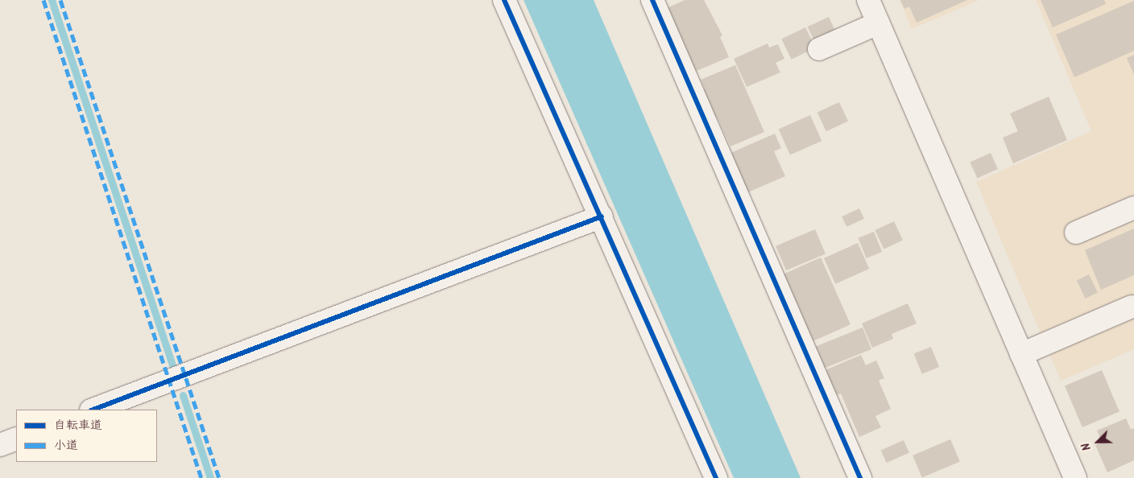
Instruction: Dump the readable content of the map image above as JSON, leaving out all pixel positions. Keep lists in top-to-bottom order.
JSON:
{
  "legend": ["自転車道", "小道"],
  "north": "bottom left"
}
